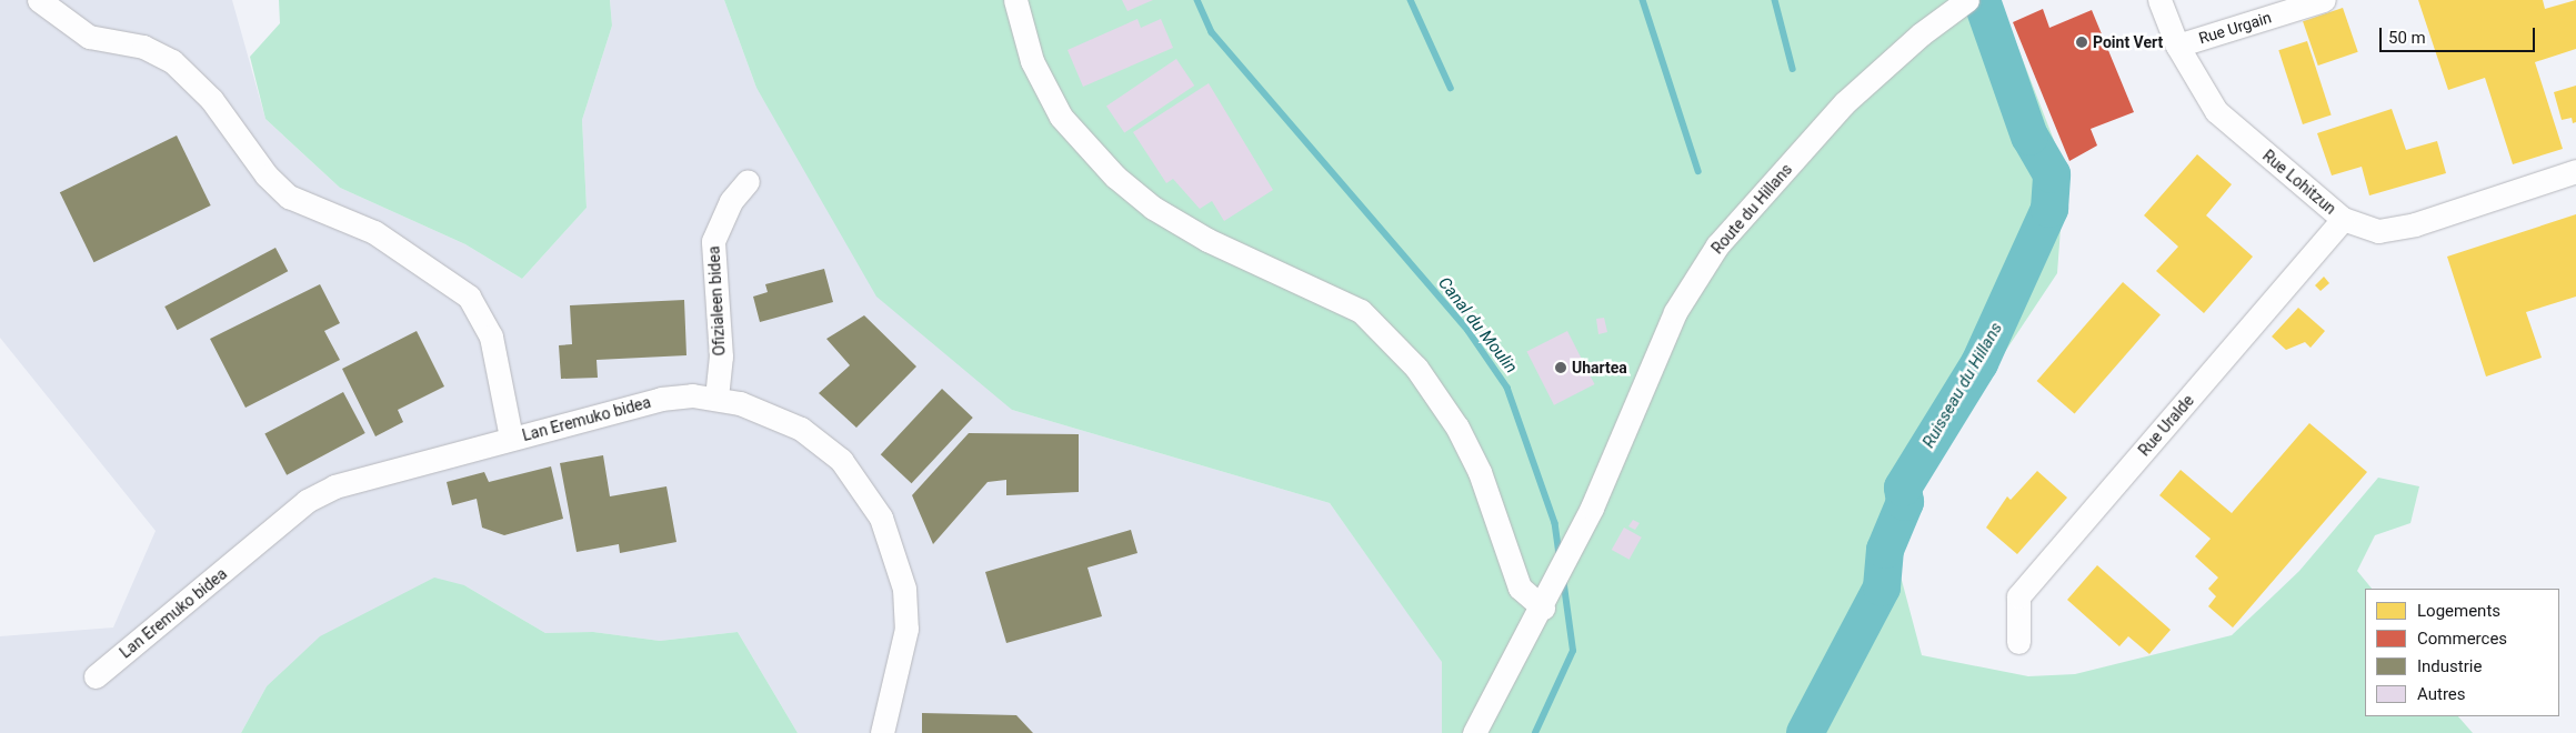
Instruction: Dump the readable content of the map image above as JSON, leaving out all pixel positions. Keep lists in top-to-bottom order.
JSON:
{
  "streets": {
    "street": [
      "Rue Urgain",
      "Rue Lohitzun",
      "Route du Hillans",
      "Ofizialeen bidea",
      "Lan Eremuko bidea",
      "Rue Uralde"
    ]
  },
  "crossings": [
    ["Rue Urgain", "Rue Lohitzun"],
    ["Rue Lohitzun", "Rue Uralde"],
    ["Ofizialeen bidea", "Lan Eremuko bidea"]
  ],
  "water": ["Canal du Moulin", "Ruisseau du Hillans"],
  "places": ["Point Vert", "Uhartea"],
  "legend": [
    "Logements",
    "Commerces",
    "Industrie",
    "Autres"
  ],
  "scale_bar": "50 m"
}
